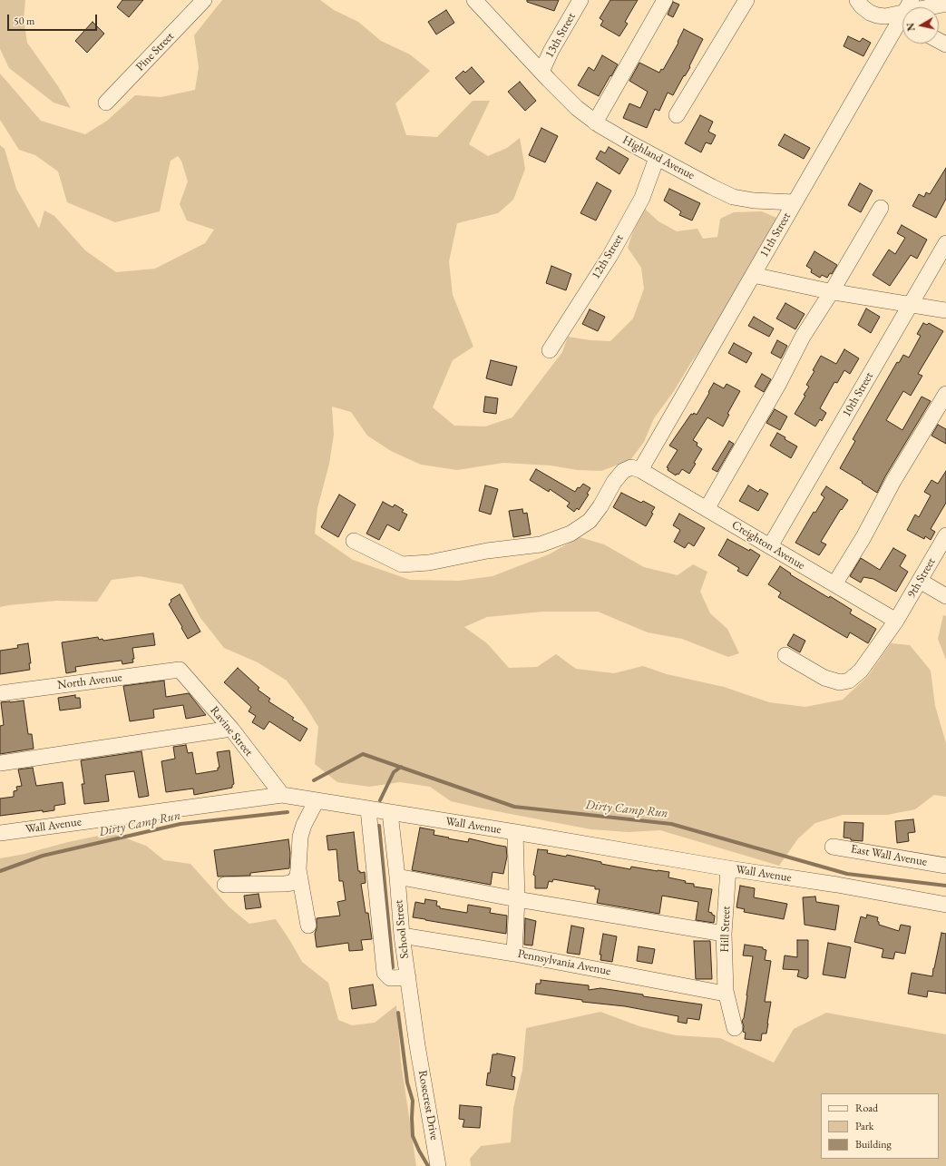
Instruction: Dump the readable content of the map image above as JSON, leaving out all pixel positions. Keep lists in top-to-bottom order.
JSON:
{
  "streets": {
    "street": [
      "13th Street",
      "Pine Street",
      "Highland Avenue",
      "11th Street",
      "12th Street",
      "10th Street",
      "Creighton Avenue",
      "9th Street",
      "North Avenue",
      "Ravine Street",
      "Wall Avenue",
      "East Wall Avenue",
      "School Street",
      "Hill Street",
      "Pennsylvania Avenue",
      "Rosecrest Drive"
    ]
  },
  "crossings": [
    ["13th Street", "Highland Avenue"],
    ["Highland Avenue", "11th Street"],
    ["Highland Avenue", "12th Street"],
    ["11th Street", "Creighton Avenue"],
    ["10th Street", "Creighton Avenue"],
    ["Creighton Avenue", "9th Street"],
    ["North Avenue", "Ravine Street"],
    ["Ravine Street", "Wall Avenue"],
    ["Wall Avenue", "School Street"],
    ["Wall Avenue", "Hill Street"],
    ["School Street", "Pennsylvania Avenue"],
    ["School Street", "Rosecrest Drive"],
    ["Hill Street", "Pennsylvania Avenue"]
  ],
  "water": ["Dirty Camp Run"],
  "legend": ["Road", "Park", "Building"],
  "scale_bar": "50 m",
  "north": "left"
}
